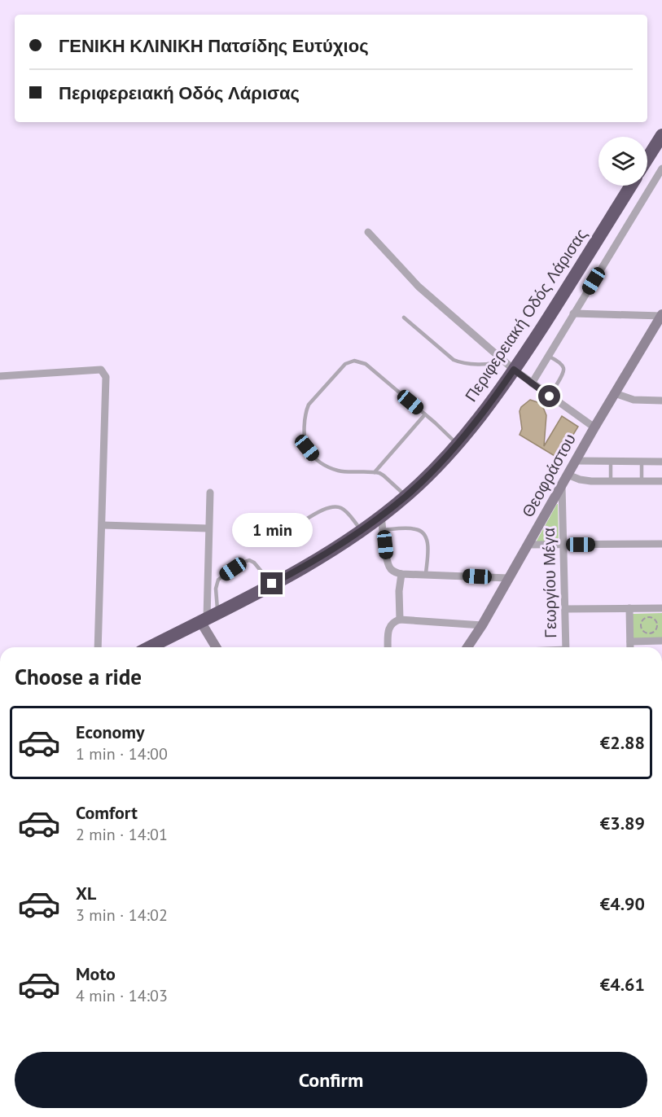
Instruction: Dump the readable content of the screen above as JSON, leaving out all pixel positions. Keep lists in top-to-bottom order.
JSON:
{
  "streets": {
    "highway": ["Περιφερειακή Οδός Λάρισας"],
    "street": ["Θεοφράστου", "Γεωργίου Μέγα"]
  },
  "crossings": [
    ["Θεοφράστου", "Γεωργίου Μέγα"]
  ],
  "page": {
    "banner": ["ΓΕΝΙΚΗ ΚΛΙΝΙΚΗ Πατσίδης Ευτύχιος", "Περιφερειακή Οδός Λάρισας"],
    "bubble": "1 min",
    "heading": "Choose a ride",
    "list": [
      {
        "name": "Economy",
        "note": "1 min · 14:00",
        "value": "€2.88"
      },
      {
        "name": "Comfort",
        "note": "2 min · 14:01",
        "value": "€3.89"
      },
      {
        "name": "XL",
        "note": "3 min · 14:02",
        "value": "€4.90"
      },
      {
        "name": "Moto",
        "note": "4 min · 14:03",
        "value": "€4.61"
      }
    ],
    "buttons": "Confirm"
  }
}
